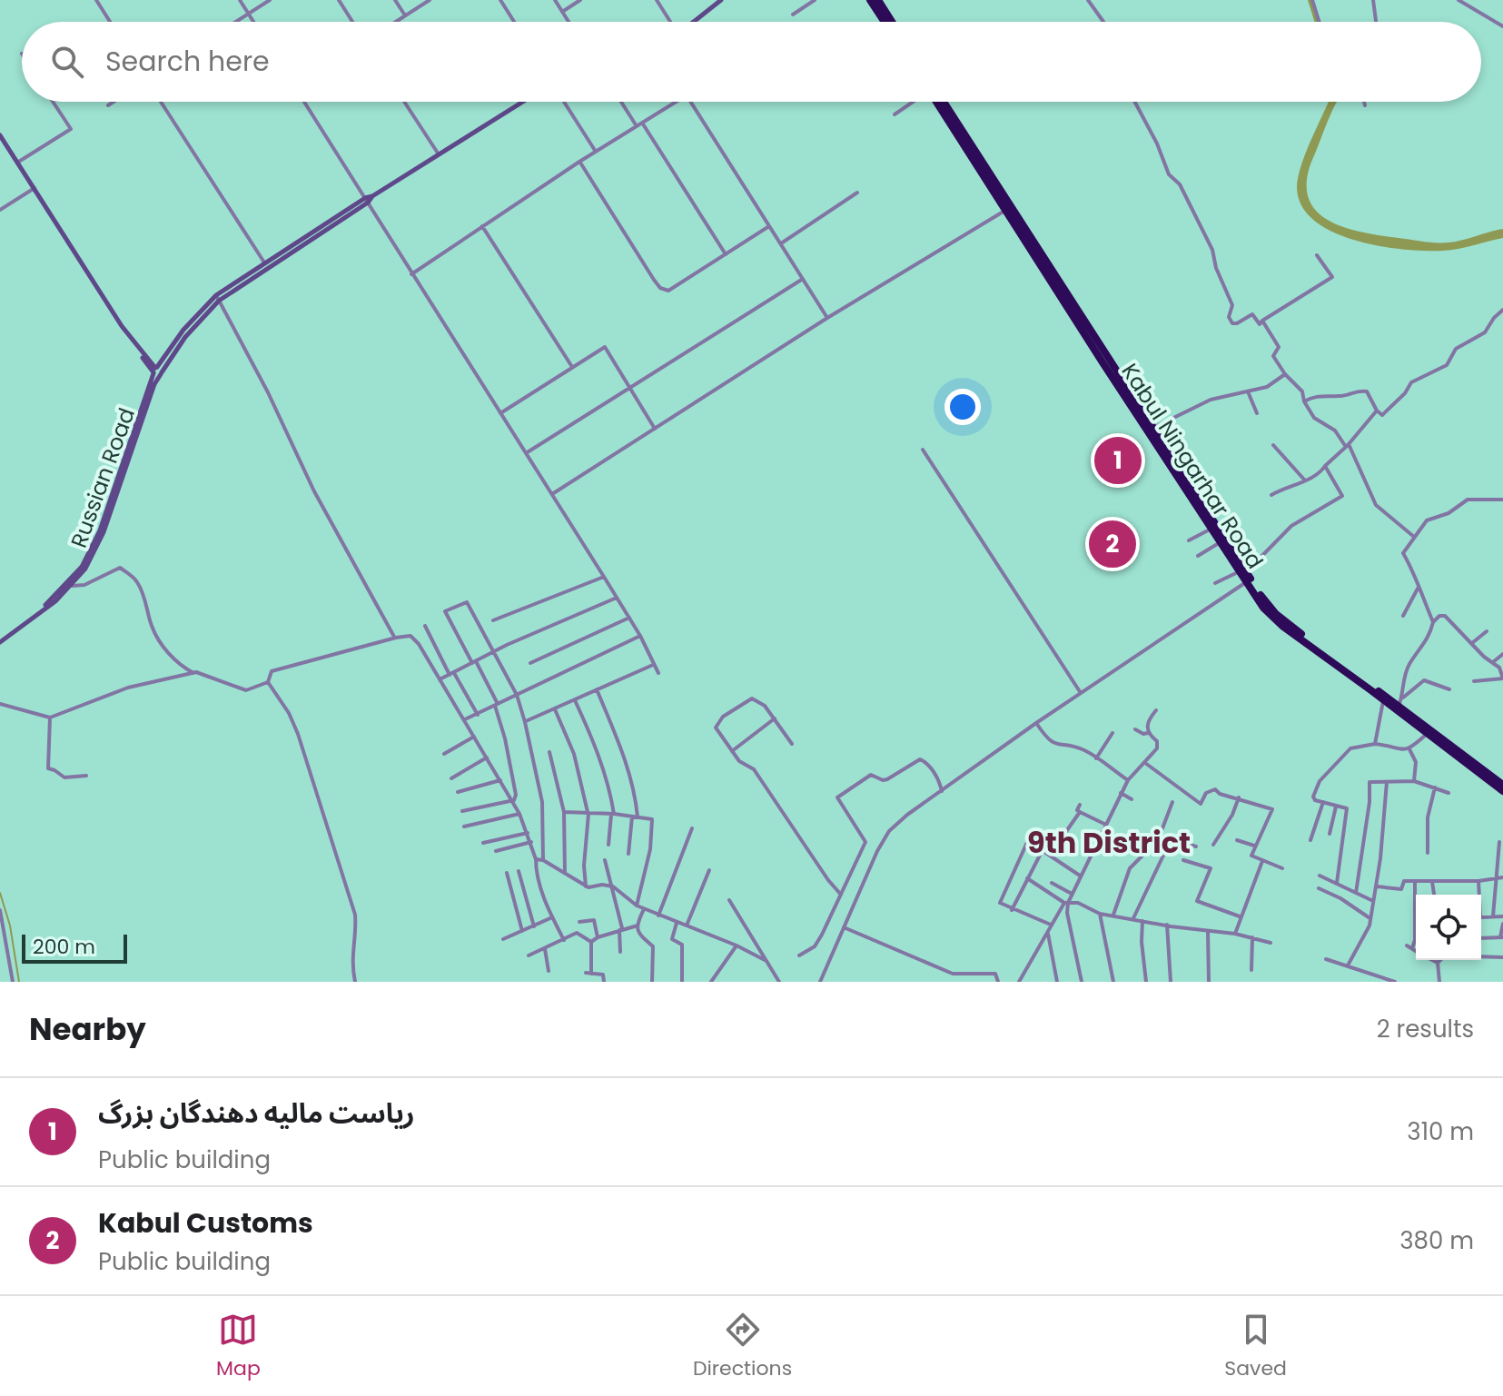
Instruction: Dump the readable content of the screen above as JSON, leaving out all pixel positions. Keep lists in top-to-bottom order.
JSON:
{
  "streets": {
    "highway": ["Kabul Ningarhar Road"],
    "main road": ["Russian Road"]
  },
  "districts": ["9th District"],
  "scale_bar": "200 m",
  "page": {
    "search": "Search here",
    "pins": ["1", "2"],
    "scale": "200 m",
    "heading": ["Nearby", "2 results"],
    "list": [
      {
        "mark": "1",
        "name": "ریاست مالیه دهندگان بزرگ",
        "note": "Public building",
        "value": "310 m"
      },
      {
        "mark": "2",
        "name": "Kabul Customs",
        "note": "Public building",
        "value": "380 m"
      }
    ],
    "nav": ["Map", "Directions", "Saved"]
  }
}
